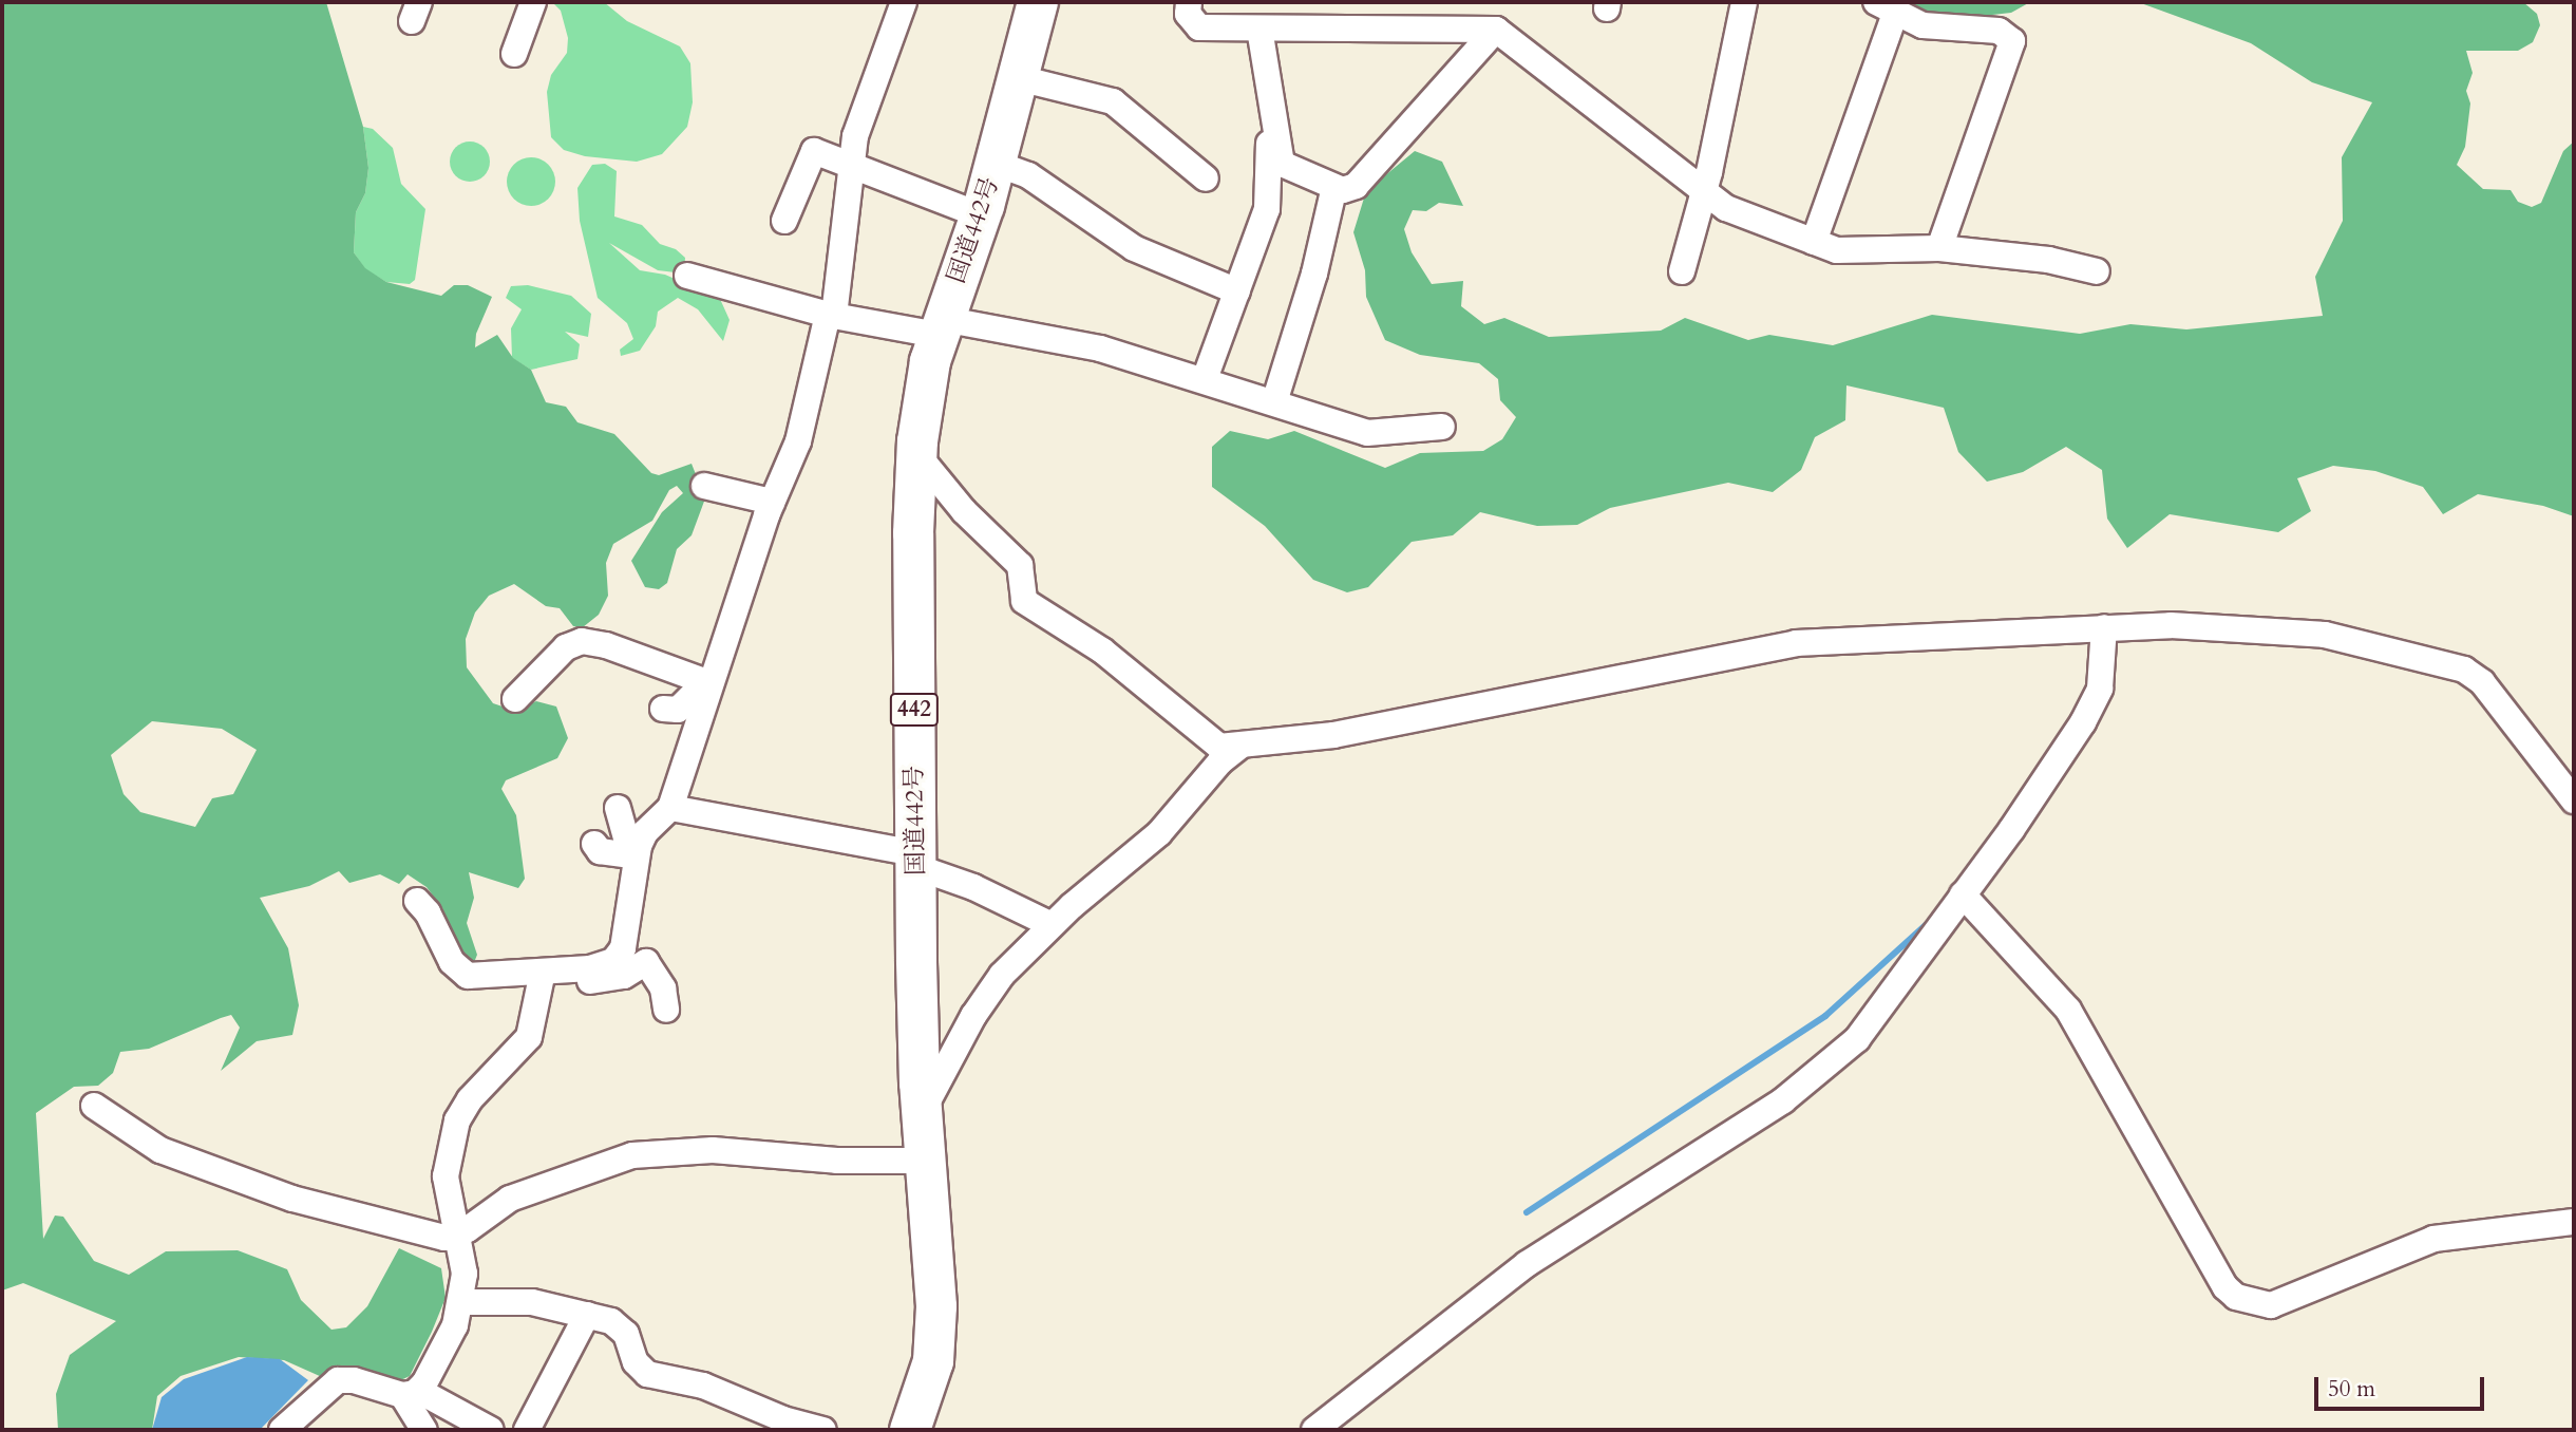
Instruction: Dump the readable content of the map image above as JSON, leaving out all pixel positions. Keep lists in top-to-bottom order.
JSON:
{
  "streets": {
    "highway": ["国道442号", "442"]
  },
  "scale_bar": "50 m"
}
